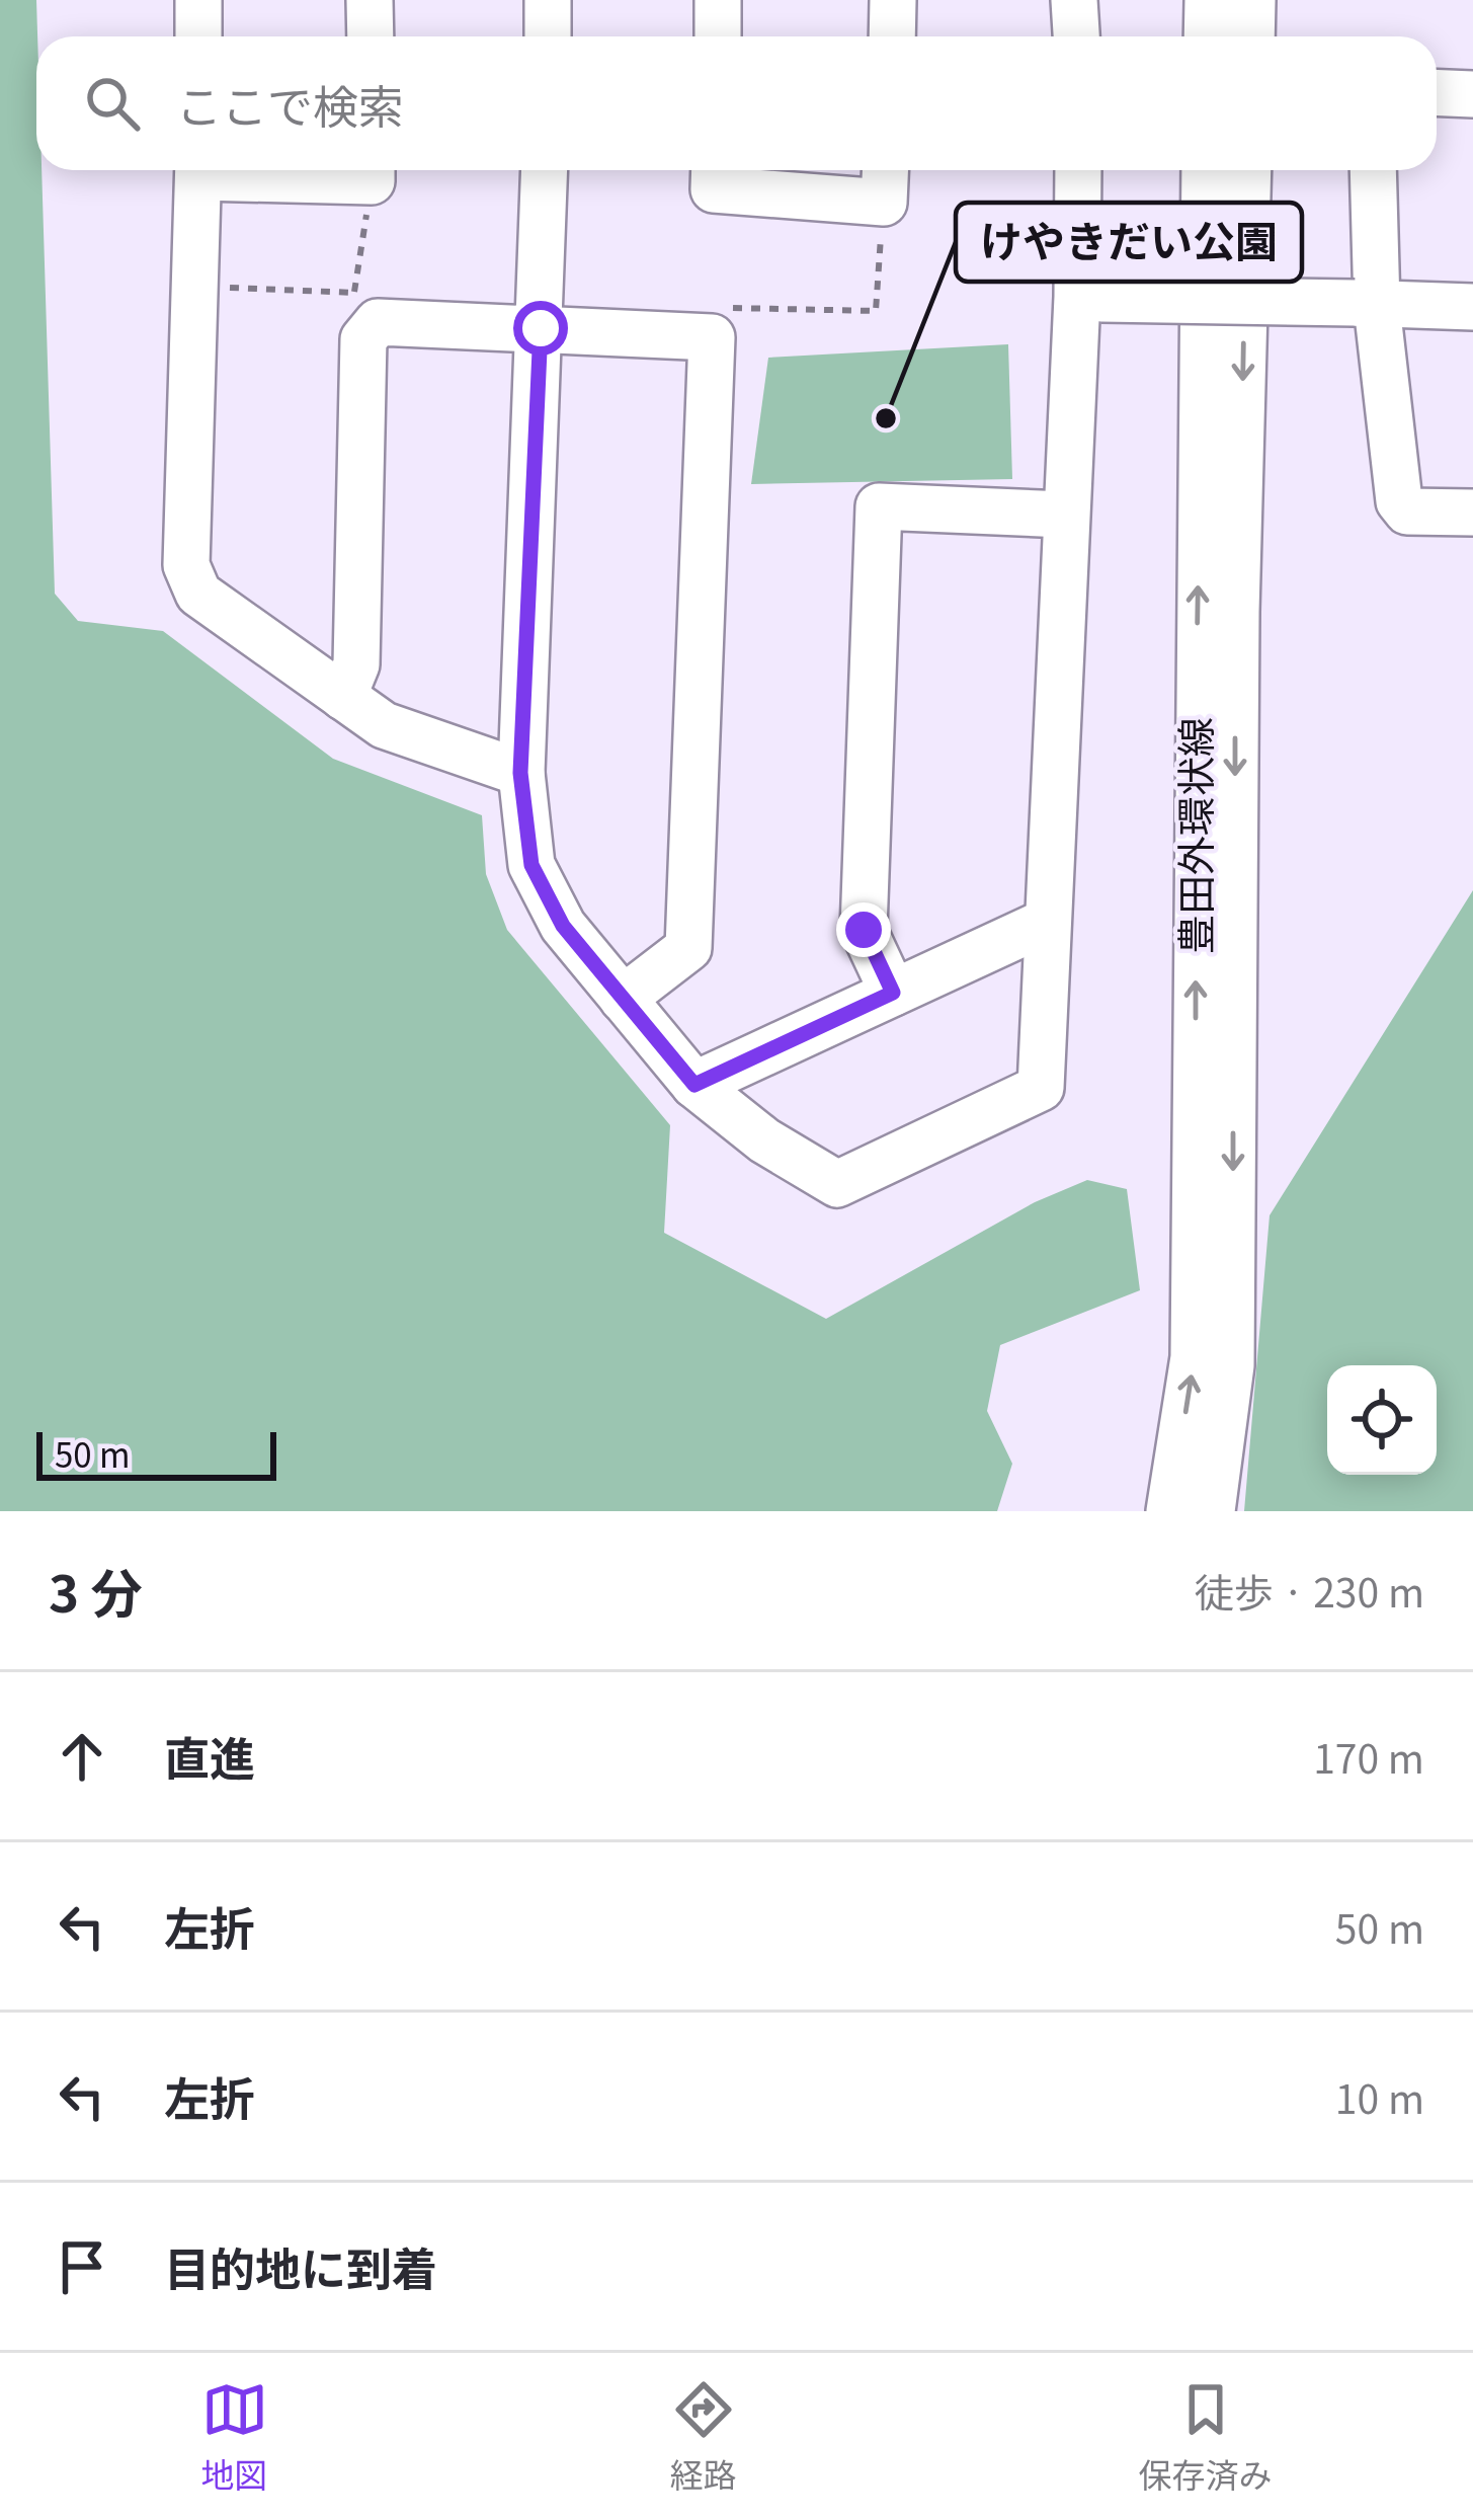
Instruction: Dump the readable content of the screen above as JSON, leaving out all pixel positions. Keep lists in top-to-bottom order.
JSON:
{
  "streets": {
    "street": ["豊田外環状線"]
  },
  "places": ["けやきだい公園"],
  "scale_bar": "50 m",
  "page": {
    "search": "ここで検索",
    "scale": "50 m",
    "heading": ["3 分", "徒歩 · 230 m"],
    "list": [
      ["直進", "170 m"],
      ["左折", "50 m"],
      ["左折", "10 m"],
      "目的地に到着"
    ],
    "nav": ["地図", "経路", "保存済み"]
  }
}
